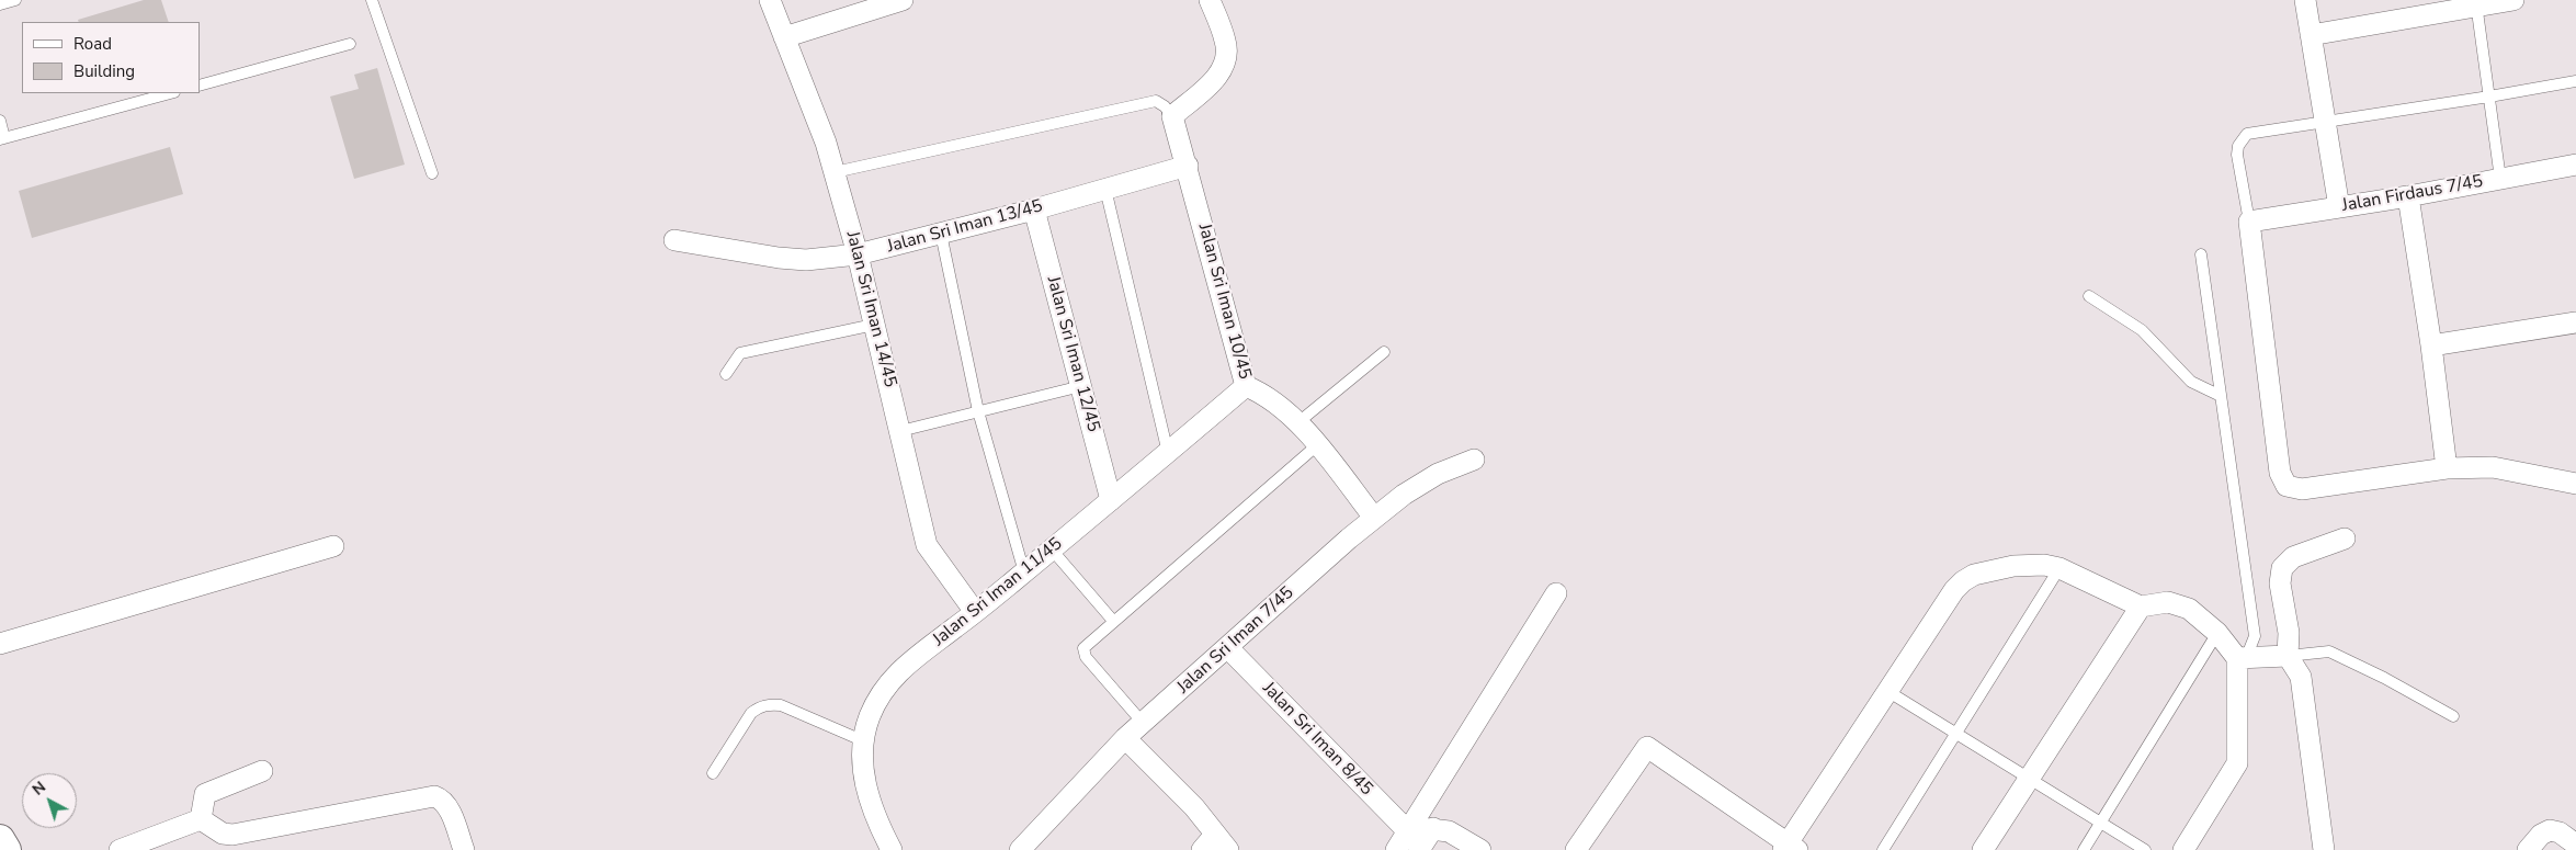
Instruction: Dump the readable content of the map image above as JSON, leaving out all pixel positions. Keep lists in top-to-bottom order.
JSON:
{
  "streets": {
    "street": [
      "Jalan Firdaus 7/45",
      "Jalan Sri Iman 13/45",
      "Jalan Sri Iman 10/45",
      "Jalan Sri Iman 14/45",
      "Jalan Sri Iman 12/45",
      "Jalan Sri Iman 11/45",
      "Jalan Sri Iman 7/45",
      "Jalan Sri Iman 8/45"
    ]
  },
  "crossings": [
    ["Jalan Sri Iman 13/45", "Jalan Sri Iman 10/45"],
    ["Jalan Sri Iman 13/45", "Jalan Sri Iman 14/45"],
    ["Jalan Sri Iman 13/45", "Jalan Sri Iman 12/45"],
    ["Jalan Sri Iman 10/45", "Jalan Sri Iman 11/45"],
    ["Jalan Sri Iman 10/45", "Jalan Sri Iman 7/45"],
    ["Jalan Sri Iman 14/45", "Jalan Sri Iman 11/45"],
    ["Jalan Sri Iman 12/45", "Jalan Sri Iman 11/45"],
    ["Jalan Sri Iman 7/45", "Jalan Sri Iman 8/45"]
  ],
  "legend": ["Road", "Building"],
  "north": "top left"
}
